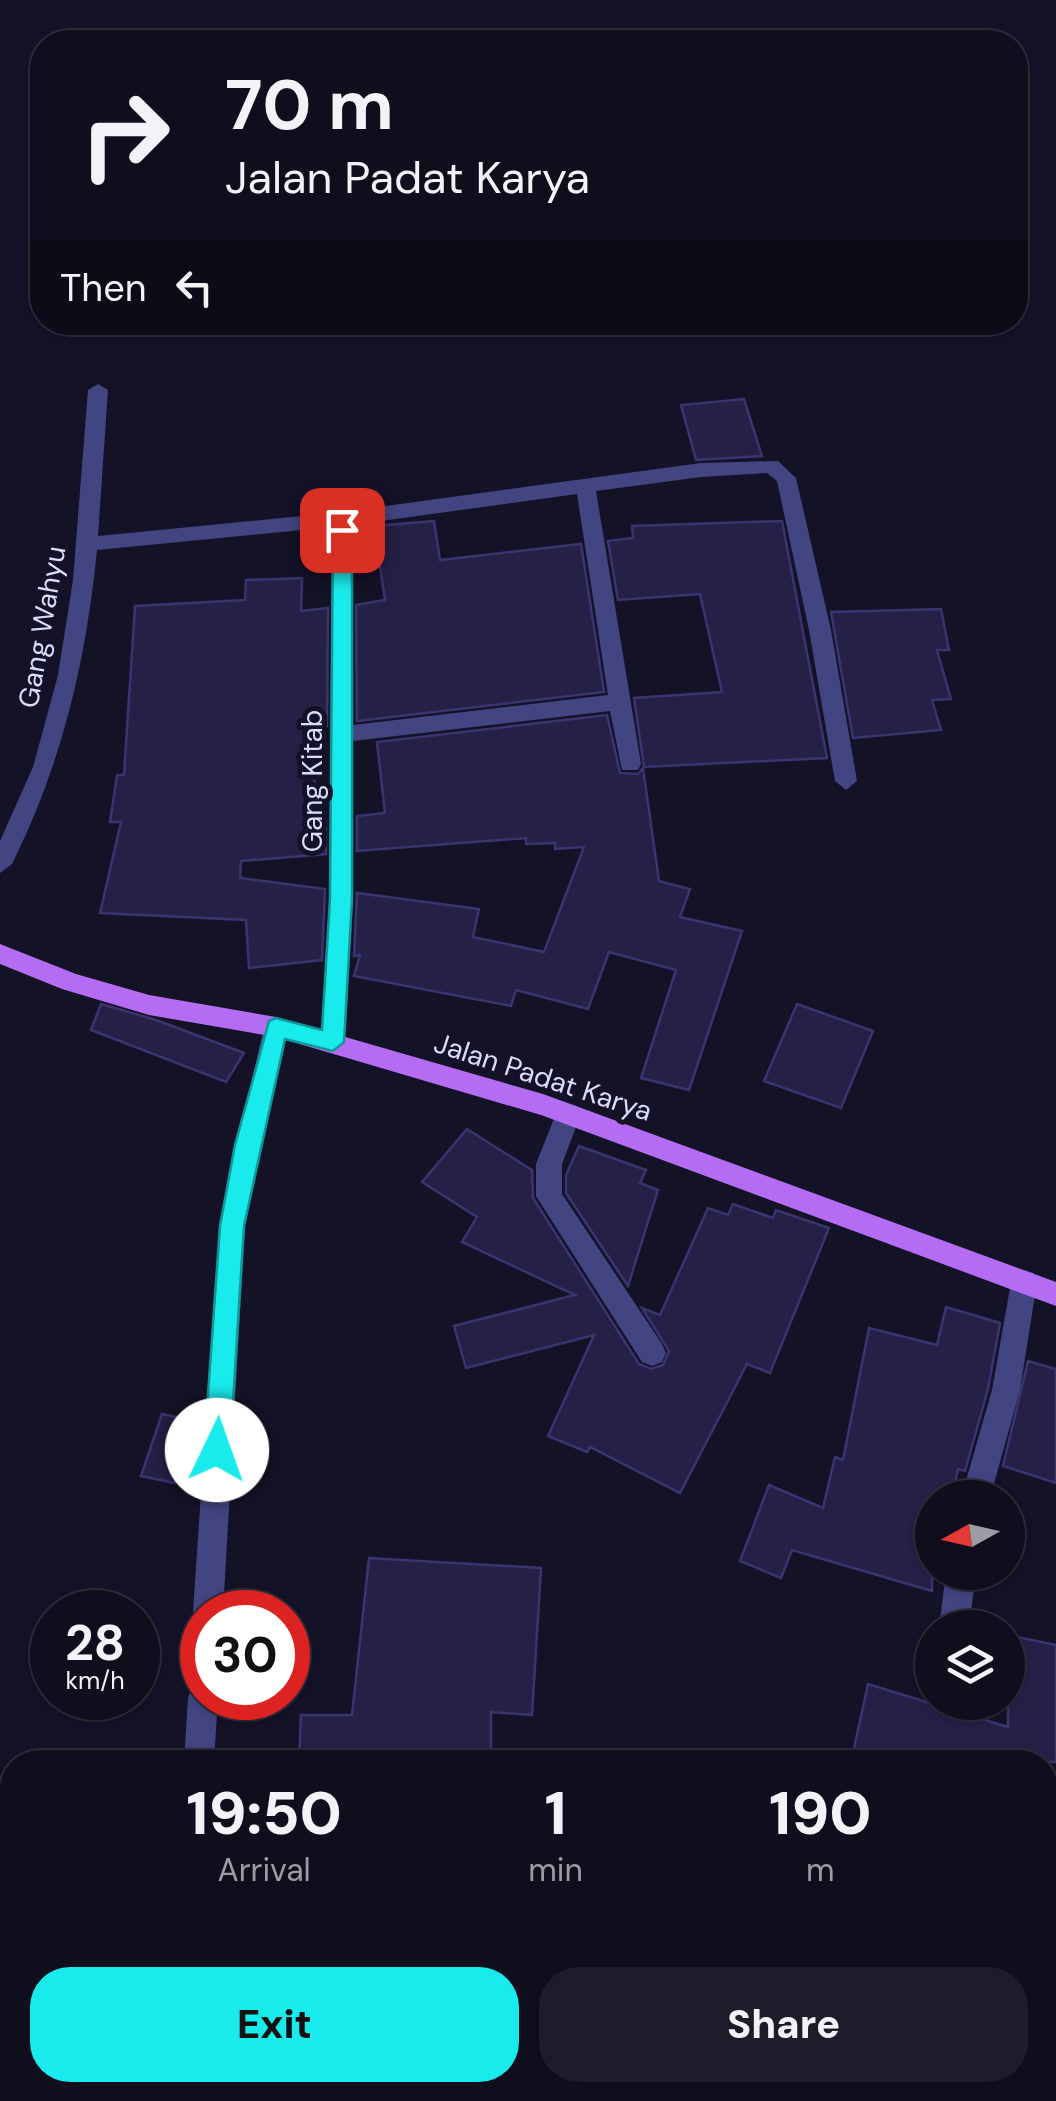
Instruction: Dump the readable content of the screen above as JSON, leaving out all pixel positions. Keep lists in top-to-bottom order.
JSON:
{
  "streets": {
    "main road": ["Jalan Padat Karya"],
    "street": ["Gang Wahyu", "Gang Kitab"]
  },
  "crossings": [
    ["Gang Kitab", "Jalan Padat Karya"]
  ],
  "north": "left",
  "page": {
    "turn": ["70 m", "Jalan Padat Karya"],
    "then": "Then",
    "speed": "28 km/h",
    "limit": "30",
    "eta": [
      "19:50",
      "Arrival",
      "1",
      "min",
      "190",
      "m"
    ],
    "buttons": ["Exit", "Share"]
  }
}
